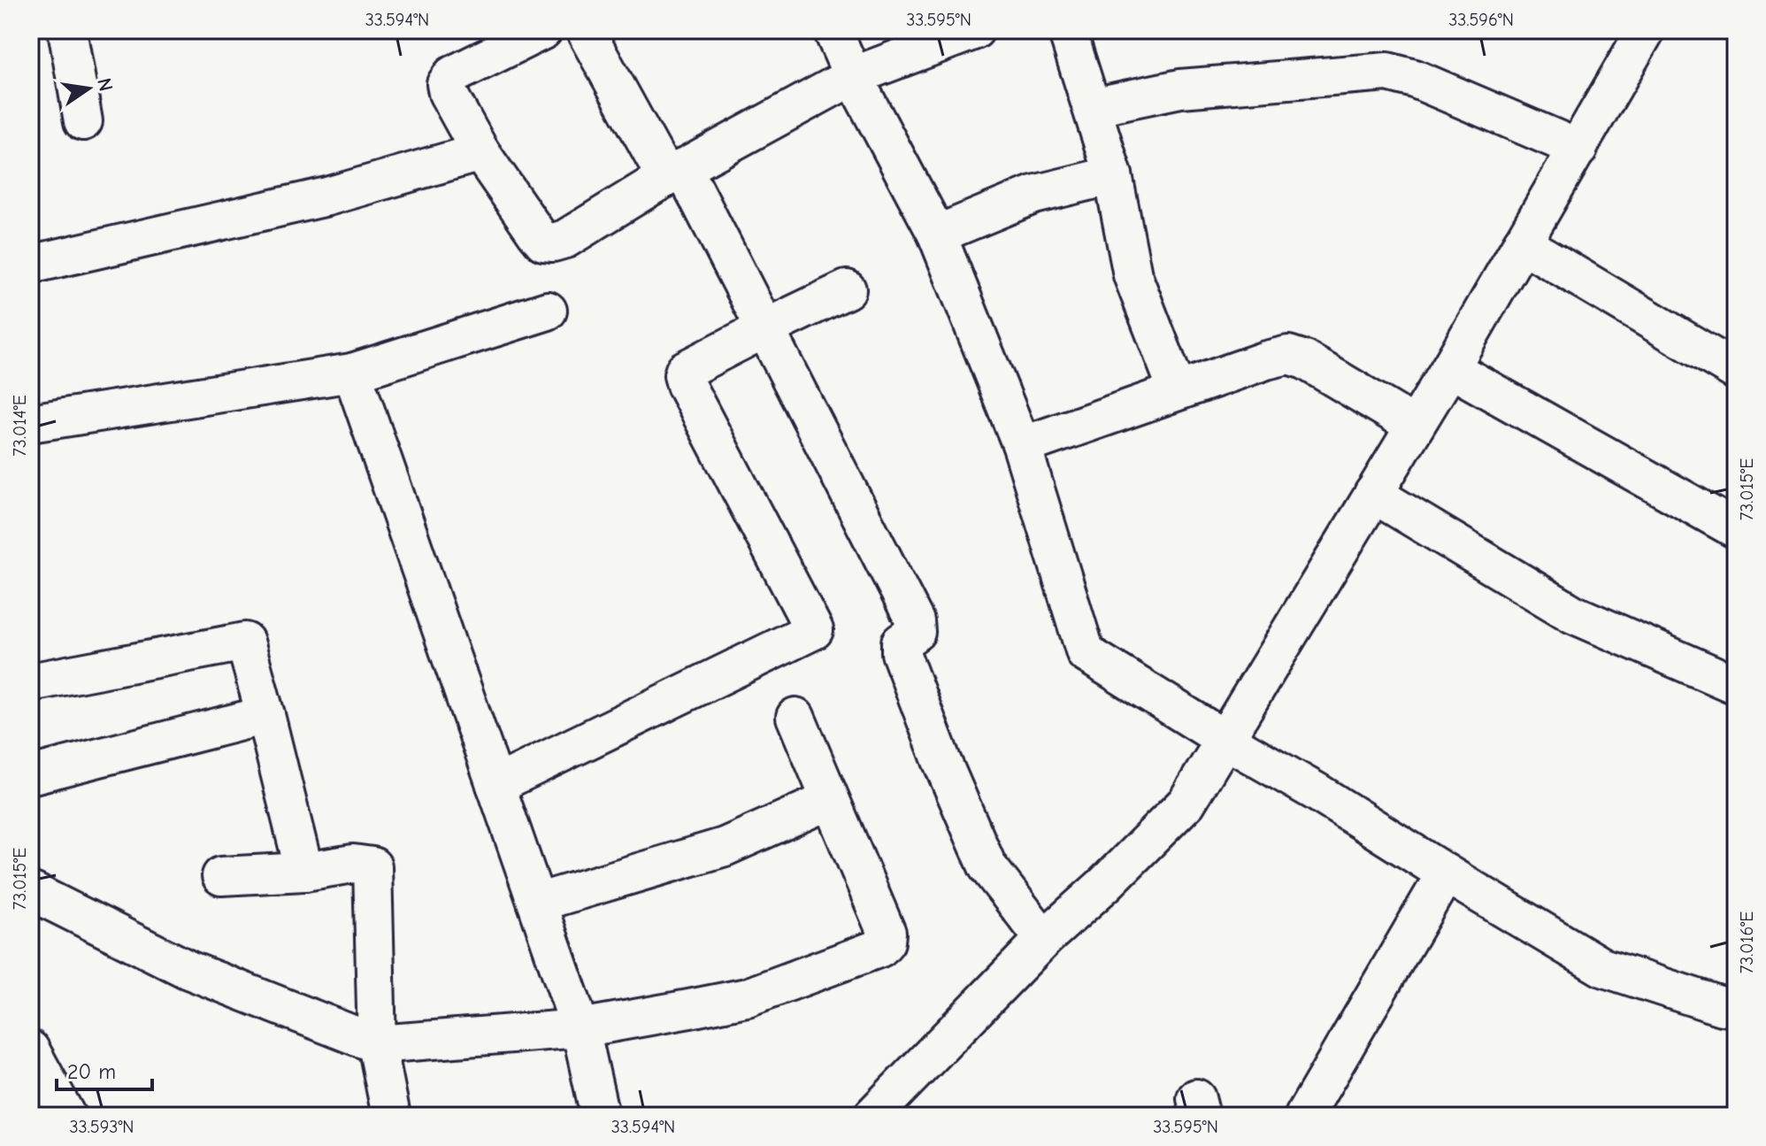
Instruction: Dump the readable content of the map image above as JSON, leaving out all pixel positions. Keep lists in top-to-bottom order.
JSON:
{
  "scale_bar": "20 m",
  "north": "right",
  "coordinates": [
    "33.594°N",
    "33.595°N",
    "33.596°N",
    "73.014°E",
    "73.015°E",
    "73.016°E",
    "33.593°N"
  ]
}
